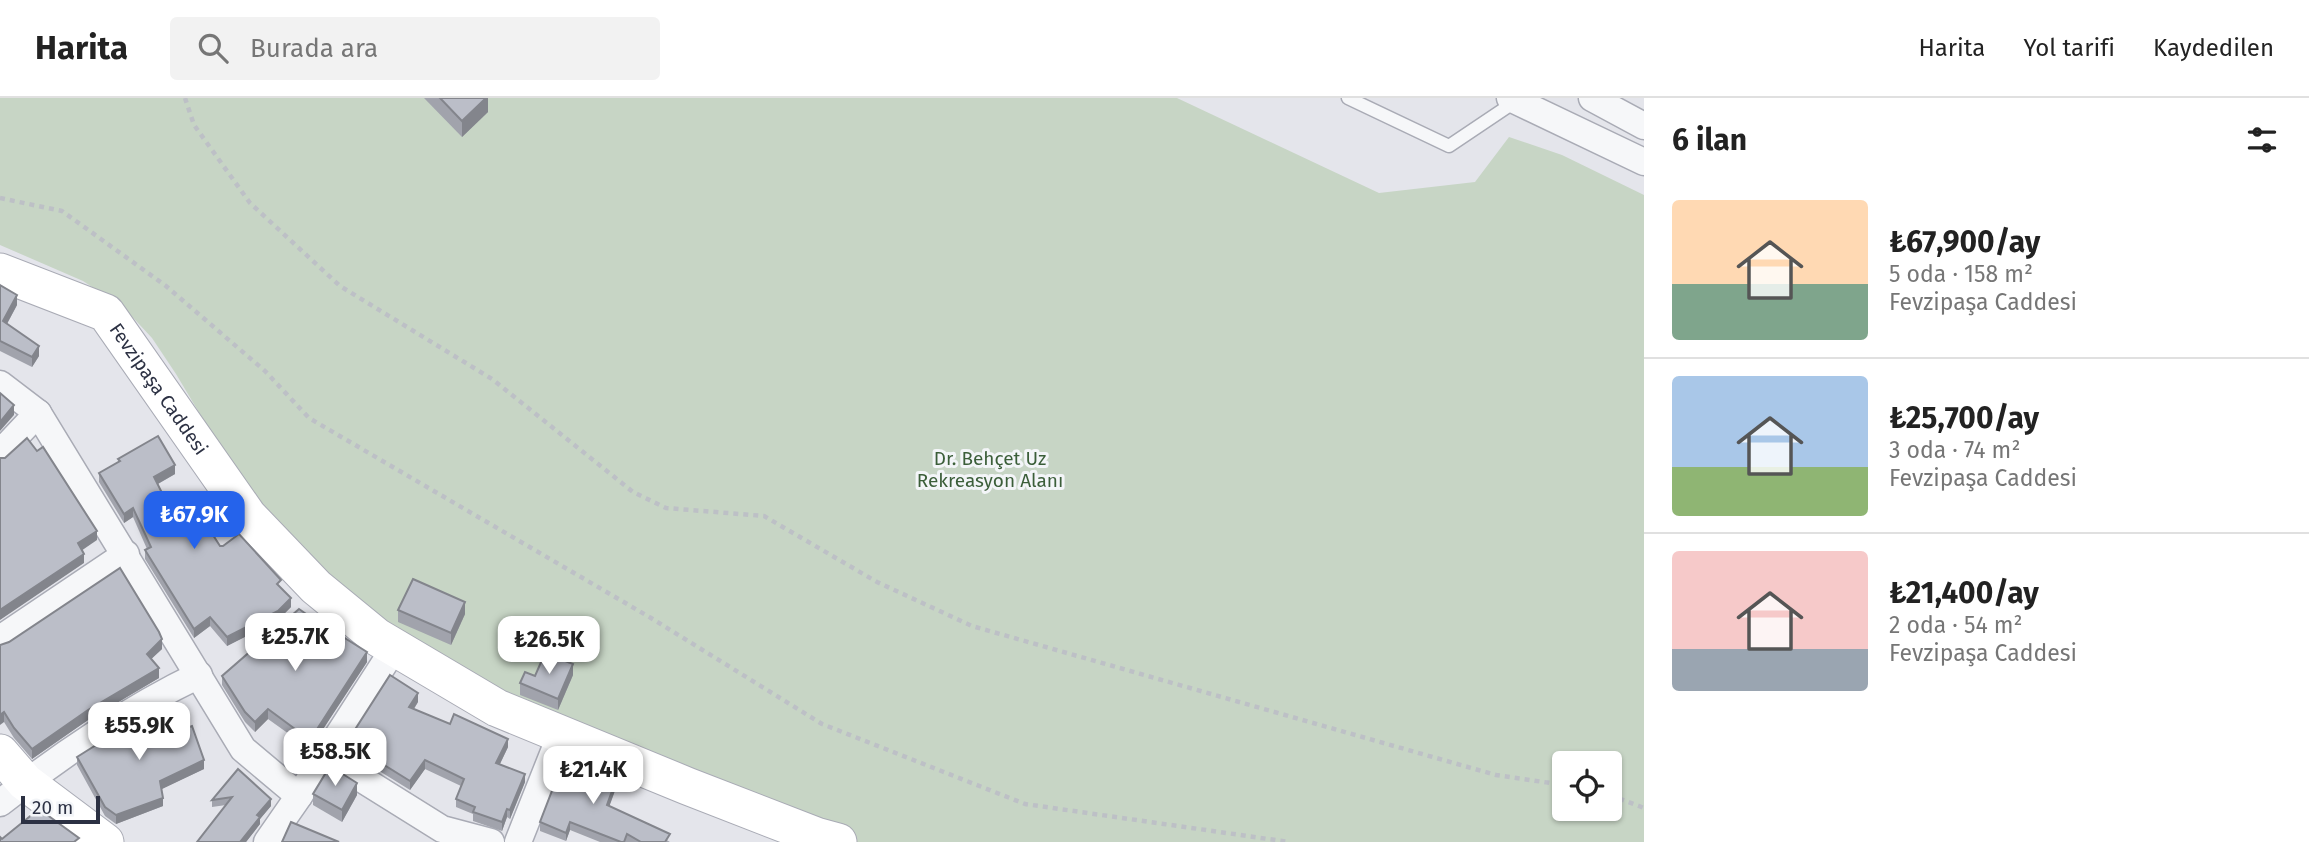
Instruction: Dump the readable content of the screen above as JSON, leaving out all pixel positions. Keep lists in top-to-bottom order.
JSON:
{
  "streets": {
    "street": ["Fevzipaşa Caddesi"]
  },
  "parks": ["Dr. Behçet Uz Rekreasyon Alanı"],
  "scale_bar": "20 m",
  "page": {
    "header": "Harita",
    "search": "Burada ara",
    "nav": ["Harita", "Yol tarifi", "Kaydedilen"],
    "heading": "6 ilan",
    "list": [
      {
        "name": "₺67,900/ay",
        "note": "5 oda · 158 m² · Fevzipaşa Caddesi"
      },
      {
        "name": "₺25,700/ay",
        "note": "3 oda · 74 m² · Fevzipaşa Caddesi"
      },
      {
        "name": "₺21,400/ay",
        "note": "2 oda · 54 m² · Fevzipaşa Caddesi"
      }
    ],
    "price": [
      "₺67.9K",
      "₺25.7K",
      "₺26.5K",
      "₺55.9K",
      "₺58.5K",
      "₺21.4K"
    ],
    "scale": "20 m"
  }
}
